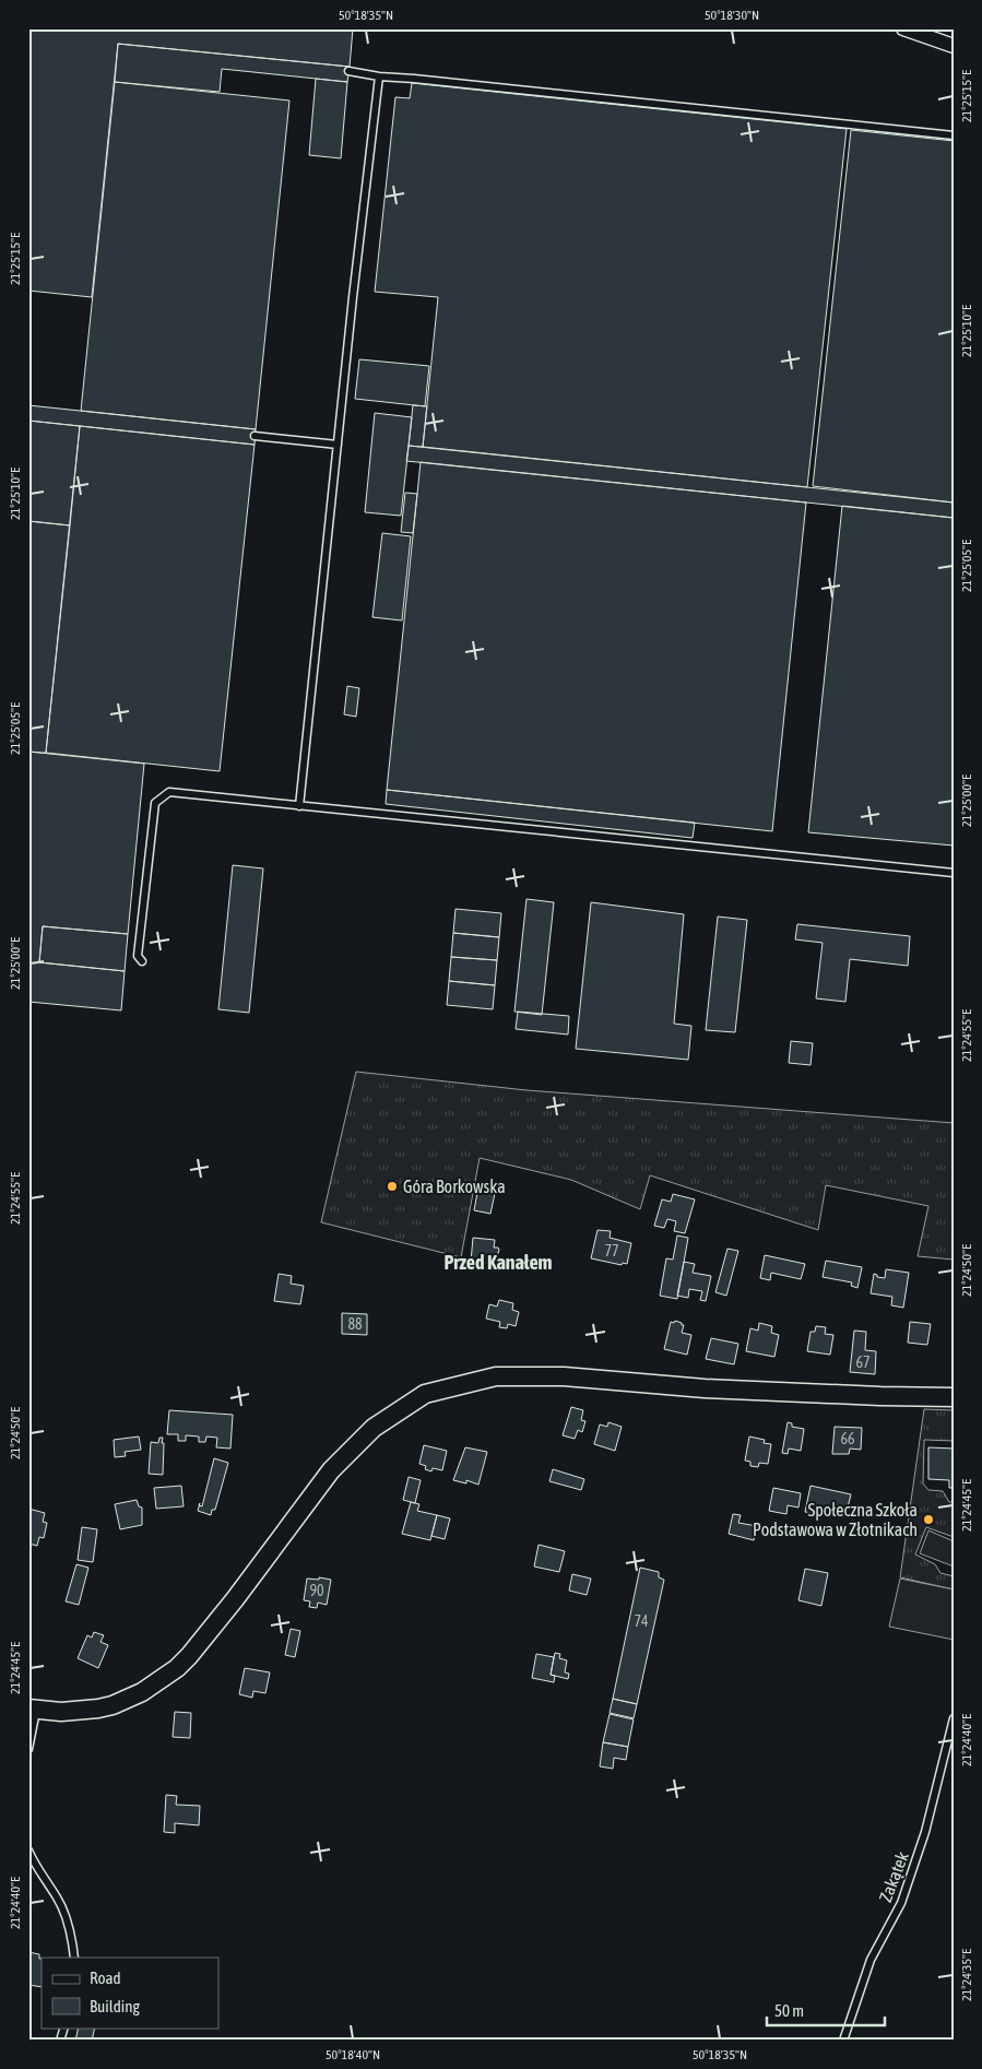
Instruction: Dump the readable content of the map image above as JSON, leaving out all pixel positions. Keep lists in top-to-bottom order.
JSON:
{
  "streets": {
    "lane": ["Zakątek"]
  },
  "districts": ["Przed Kanałem"],
  "places": ["Góra Borkowska", "Społeczna Szkoła Podstawowa w Złotnikach"],
  "house_numbers": [
    "77",
    "88",
    "67",
    "66",
    "90",
    "74"
  ],
  "legend": ["Road", "Building"],
  "scale_bar": "50 m",
  "coordinates": [
    "50°18'35\"N",
    "50°18'30\"N",
    "21°25'15\"E",
    "21°25'10\"E",
    "21°25'05\"E",
    "21°25'00\"E",
    "21°24'55\"E",
    "21°24'50\"E",
    "21°24'45\"E",
    "21°24'40\"E",
    "21°24'35\"E",
    "50°18'40\"N"
  ]
}
